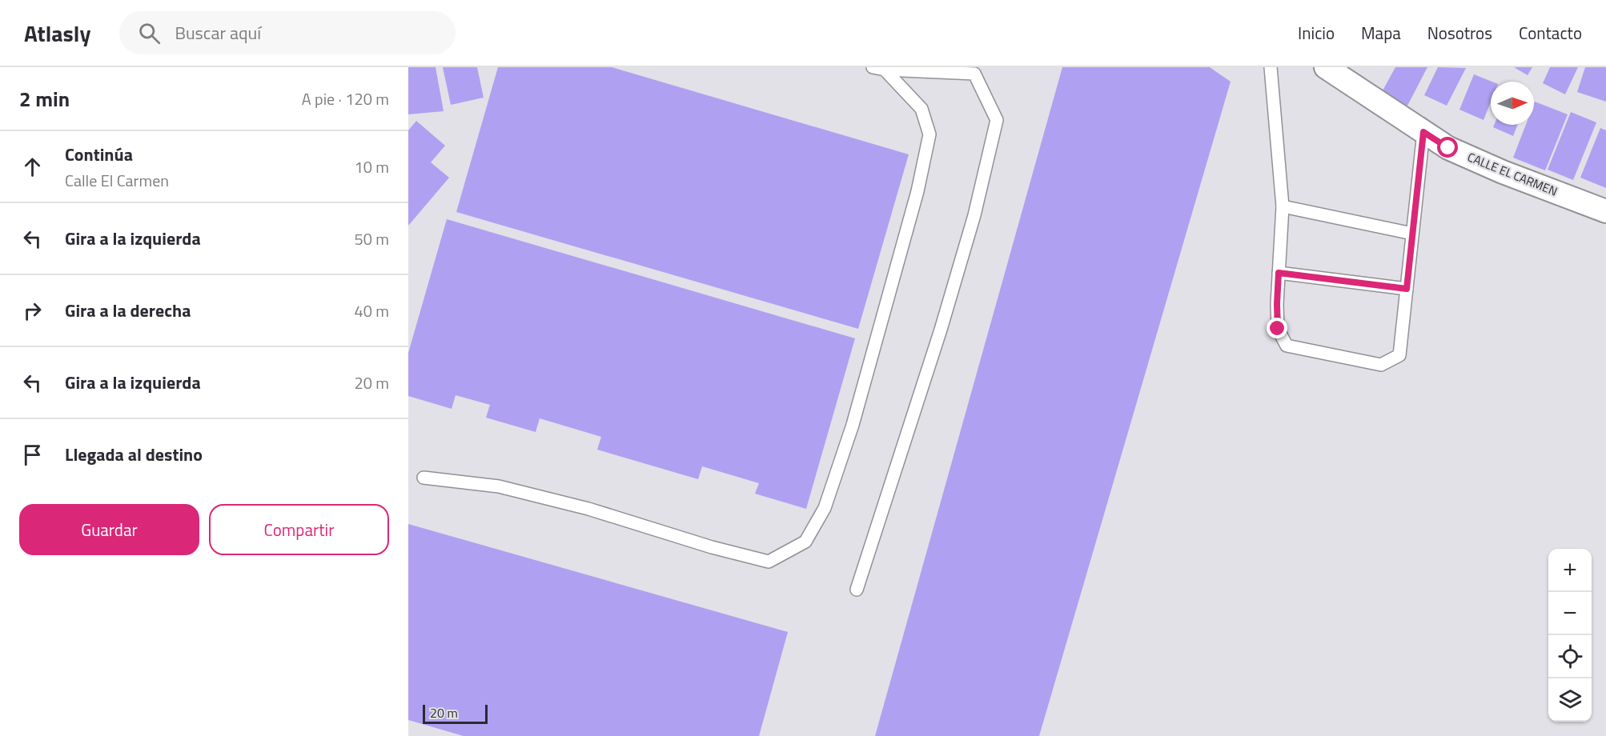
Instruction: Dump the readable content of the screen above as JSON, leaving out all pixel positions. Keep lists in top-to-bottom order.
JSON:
{
  "streets": {
    "street": ["CALLE EL CARMEN"]
  },
  "scale_bar": "20 m",
  "north": "right",
  "page": {
    "header": "Atlasly",
    "search": "Buscar aquí",
    "nav": [
      "Inicio",
      "Mapa",
      "Nosotros",
      "Contacto"
    ],
    "heading": ["2 min", "A pie · 120 m"],
    "list": [
      ["Continúa", "Calle El Carmen", "10 m"],
      ["Gira a la izquierda", "50 m"],
      ["Gira a la derecha", "40 m"],
      ["Gira a la izquierda", "20 m"],
      "Llegada al destino"
    ],
    "buttons": ["Guardar", "Compartir"],
    "map_buttons": ["+", "−"],
    "scale": "20 m"
  }
}
